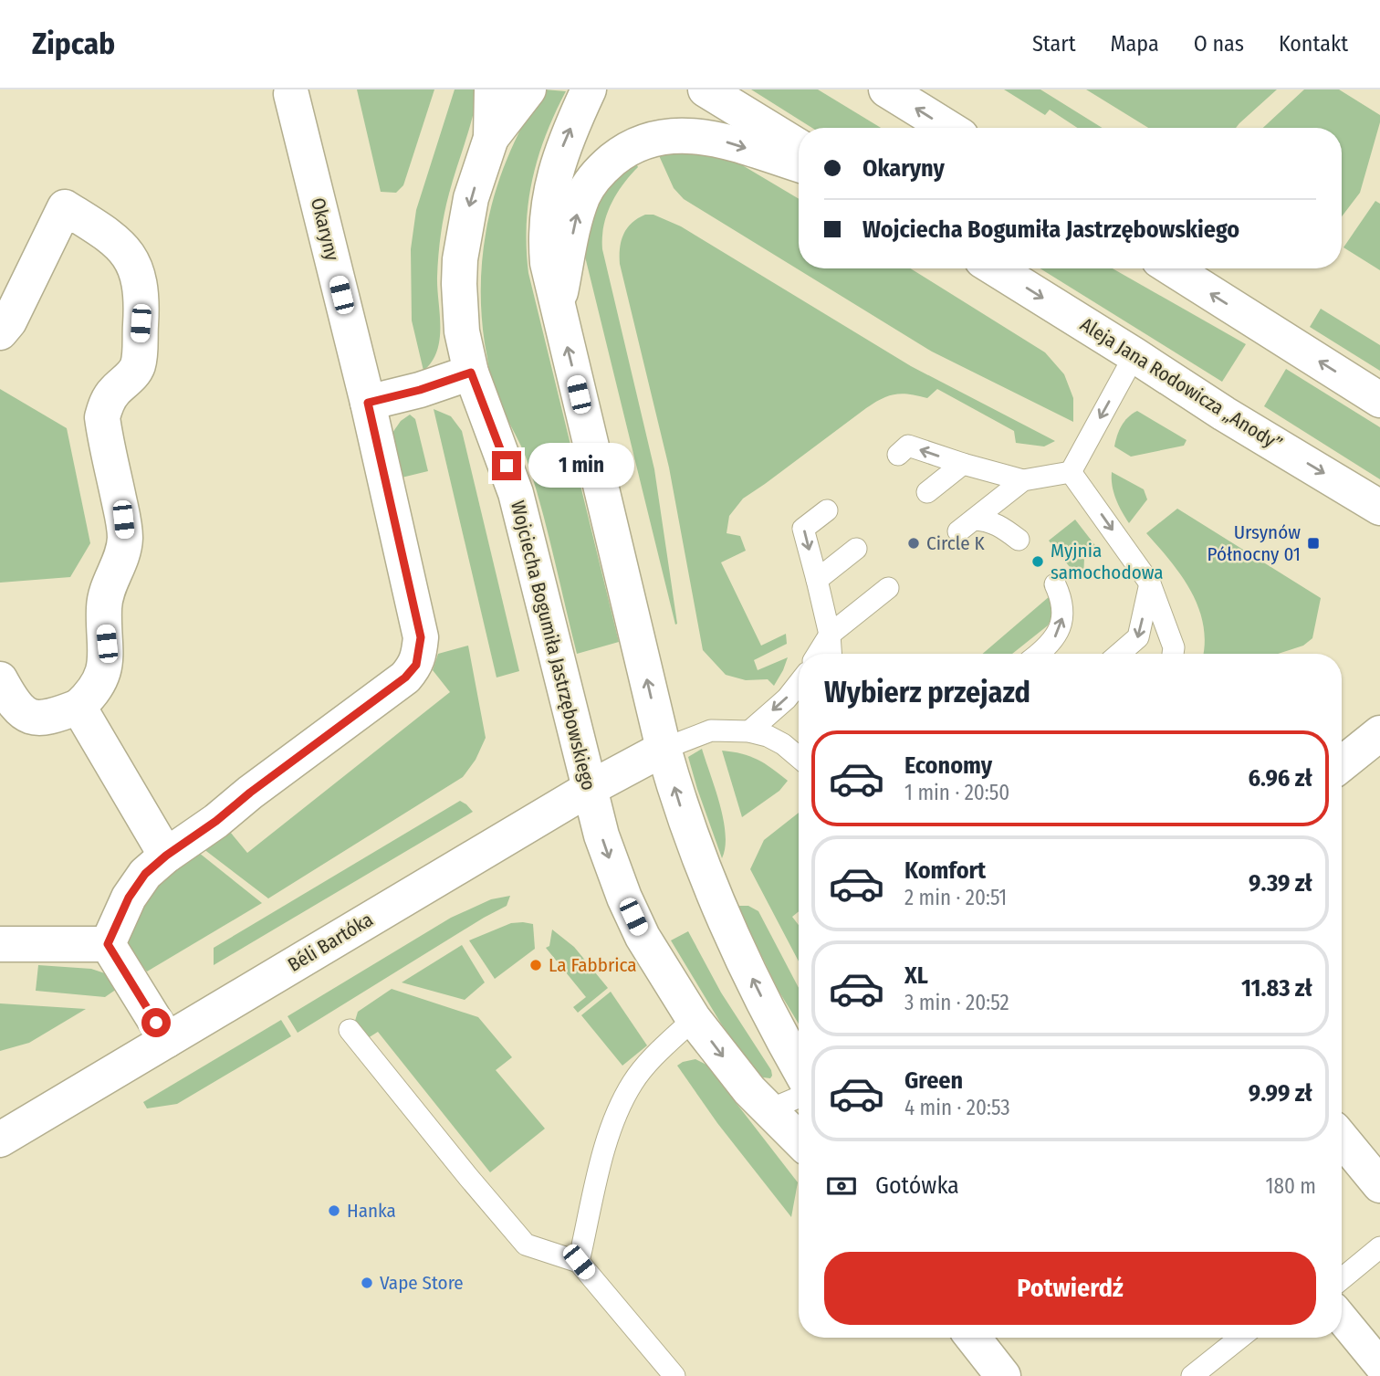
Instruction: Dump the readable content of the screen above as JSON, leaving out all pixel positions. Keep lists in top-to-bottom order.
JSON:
{
  "streets": {
    "street": [
      "Okaryny",
      "Aleja Jana Rodowicza „Anody”",
      "Wojciecha Bogumiła Jastrzębowskiego",
      "Béli Bartóka"
    ]
  },
  "crossings": [
    ["Wojciecha Bogumiła Jastrzębowskiego", "Béli Bartóka"]
  ],
  "places": {
    "other": [
      "Circle K",
      "Myjnia samochodowa",
      "La Fabbrica",
      "Hanka",
      "Vape Store"
    ],
    "transit": ["Ursynów Północny 01"]
  },
  "page": {
    "header": "Zipcab",
    "nav": [
      "Start",
      "Mapa",
      "O nas",
      "Kontakt"
    ],
    "banner": ["Okaryny", "Wojciecha Bogumiła Jastrzębowskiego"],
    "bubble": "1 min",
    "heading": "Wybierz przejazd",
    "list": [
      {
        "name": "Economy",
        "note": "1 min · 20:50",
        "value": "6.96 zł"
      },
      {
        "name": "Komfort",
        "note": "2 min · 20:51",
        "value": "9.39 zł"
      },
      {
        "name": "XL",
        "note": "3 min · 20:52",
        "value": "11.83 zł"
      },
      {
        "name": "Green",
        "note": "4 min · 20:53",
        "value": "9.99 zł"
      }
    ],
    "pay": ["Gotówka", "180 m"],
    "buttons": "Potwierdź"
  }
}
